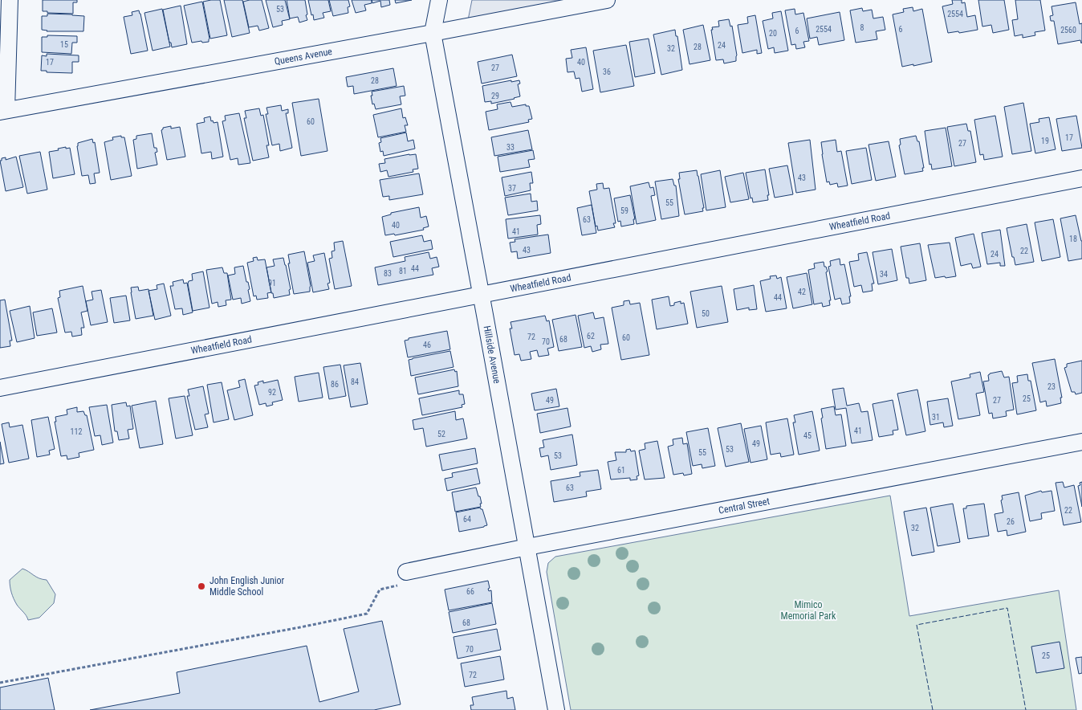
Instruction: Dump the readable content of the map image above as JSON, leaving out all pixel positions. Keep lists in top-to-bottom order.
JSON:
{
  "streets": {
    "street": [
      "Queens Avenue",
      "Wheatfield Road",
      "Hillside Avenue",
      "Central Street"
    ]
  },
  "crossings": [
    ["Queens Avenue", "Hillside Avenue"],
    ["Wheatfield Road", "Hillside Avenue"],
    ["Hillside Avenue", "Central Street"]
  ],
  "parks": ["Mimico Memorial Park"],
  "places": ["John English Junior Middle School"],
  "house_numbers": [
    "53",
    "2554",
    "8",
    "2554",
    "6",
    "2560",
    "6",
    "20",
    "15",
    "24",
    "28",
    "32",
    "17",
    "40",
    "27",
    "36",
    "28",
    "29",
    "60",
    "17",
    "19",
    "27",
    "33",
    "43",
    "37",
    "55",
    "59",
    "63",
    "40",
    "41",
    "18",
    "43",
    "22",
    "24",
    "44",
    "81",
    "83",
    "34",
    "91",
    "42",
    "44",
    "50",
    "62",
    "72",
    "60",
    "68",
    "70",
    "46",
    "84",
    "86",
    "23",
    "92",
    "25",
    "49",
    "27",
    "31",
    "41",
    "112",
    "52",
    "45",
    "49",
    "53",
    "55",
    "53",
    "61",
    "63",
    "22",
    "64",
    "26",
    "32",
    "66",
    "68",
    "70",
    "25",
    "72"
  ]
}
